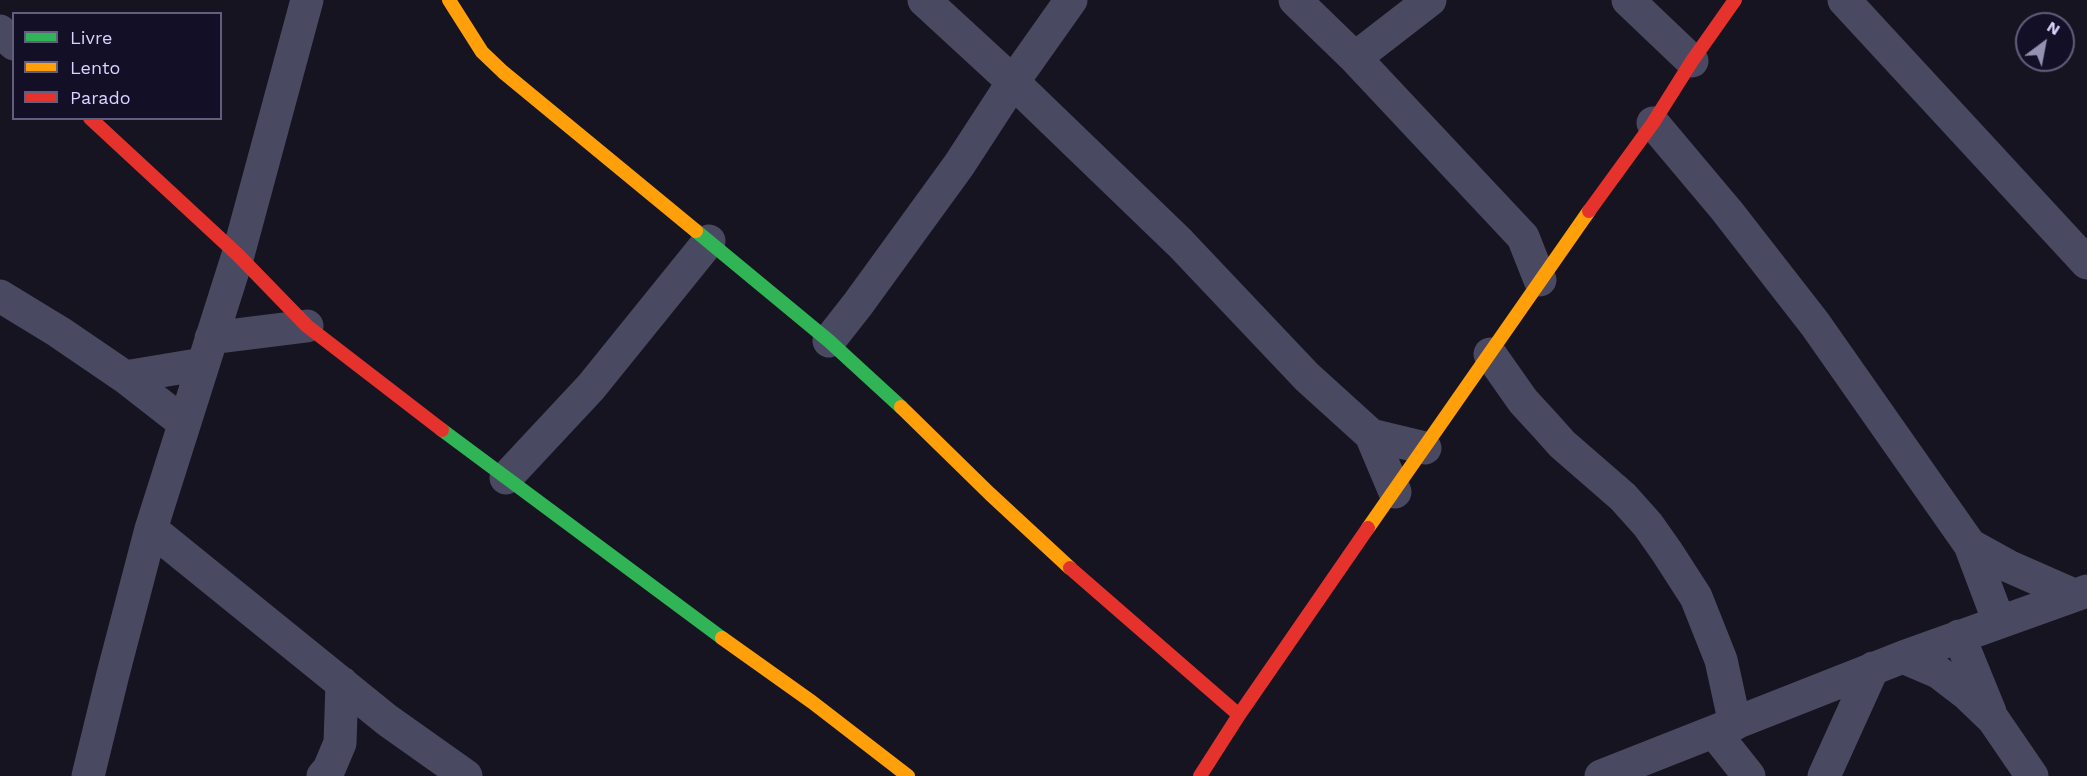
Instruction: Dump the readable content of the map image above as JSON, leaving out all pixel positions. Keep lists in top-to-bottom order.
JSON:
{
  "legend": ["Livre", "Lento", "Parado"],
  "north": "top right"
}
